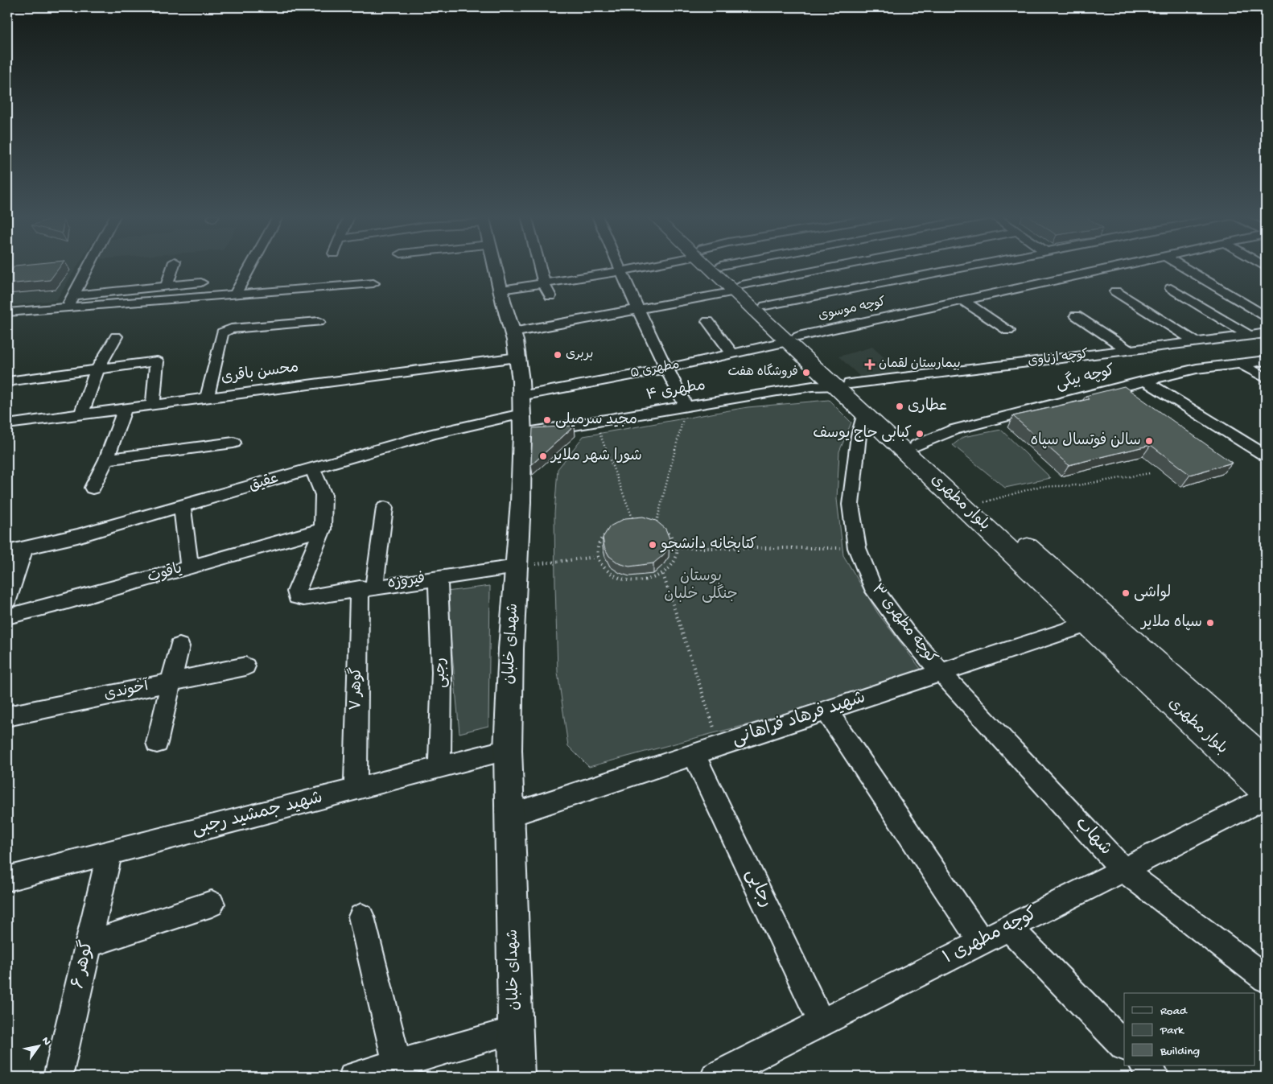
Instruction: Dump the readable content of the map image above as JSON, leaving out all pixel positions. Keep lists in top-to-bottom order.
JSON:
{
  "streets": {
    "main road": ["بلوار مطهری"],
    "street": [
      "کوچه موسوی",
      "کوچه ازناوی",
      "مطهری ۵",
      "محسن باقری",
      "کوچه بیگی",
      "مطهری ۴",
      "عقیق",
      "یاقوت",
      "فیروزه",
      "کوچه مطهری ۳",
      "شهدای خلبان",
      "رجبی",
      "گوهر ۷",
      "آخوندی",
      "شهید فرهاد فراهانی",
      "شهید جمشید رجبی",
      "شهاب",
      "رجایی",
      "کوچه مطهری ۱",
      "گوهر ۶"
    ]
  },
  "crossings": [
    ["کوچه موسوی", "مطهری ۵"],
    ["کوچه موسوی", "بلوار مطهری"],
    ["کوچه ازناوی", "مطهری ۴"],
    ["کوچه ازناوی", "بلوار مطهری"],
    ["مطهری ۵", "مطهری ۴"],
    ["مطهری ۵", "عقیق"],
    ["مطهری ۵", "بلوار مطهری"],
    ["مطهری ۵", "شهدای خلبان"],
    ["محسن باقری", "شهدای خلبان"],
    ["کوچه بیگی", "بلوار مطهری"],
    ["مطهری ۴", "عقیق"],
    ["مطهری ۴", "بلوار مطهری"],
    ["مطهری ۴", "شهدای خلبان"],
    ["عقیق", "شهدای خلبان"],
    ["بلوار مطهری", "کوچه مطهری ۳"],
    ["بلوار مطهری", "شهید فرهاد فراهانی"],
    ["یاقوت", "فیروزه"],
    ["فیروزه", "شهدای خلبان"],
    ["فیروزه", "رجبی"],
    ["فیروزه", "گوهر ۷"],
    ["کوچه مطهری ۳", "شهید فرهاد فراهانی"],
    ["کوچه مطهری ۳", "شهاب"],
    ["شهدای خلبان", "شهید فرهاد فراهانی"],
    ["شهدای خلبان", "شهید جمشید رجبی"],
    ["رجبی", "شهید جمشید رجبی"],
    ["گوهر ۷", "شهید جمشید رجبی"],
    ["شهید فرهاد فراهانی", "شهاب"],
    ["شهید فرهاد فراهانی", "رجایی"],
    ["شهید جمشید رجبی", "گوهر ۶"],
    ["شهاب", "کوچه مطهری ۱"],
    ["رجایی", "کوچه مطهری ۱"]
  ],
  "parks": ["بوستان جنگلی خلبان"],
  "places": {
    "other": [
      "بربری",
      "فروشگاه هفت",
      "عطاری",
      "مجید سرمیلی",
      "کبابی حاج یوسف",
      "سالن فوتسال سپاه",
      "شورا شهر ملایر",
      "کتابخانه دانشجو",
      "لواشی",
      "سپاه ملایر"
    ],
    "health": ["بیمارستان لقمان"]
  },
  "legend": ["Road", "Park", "Building"],
  "north": "top right"
}
